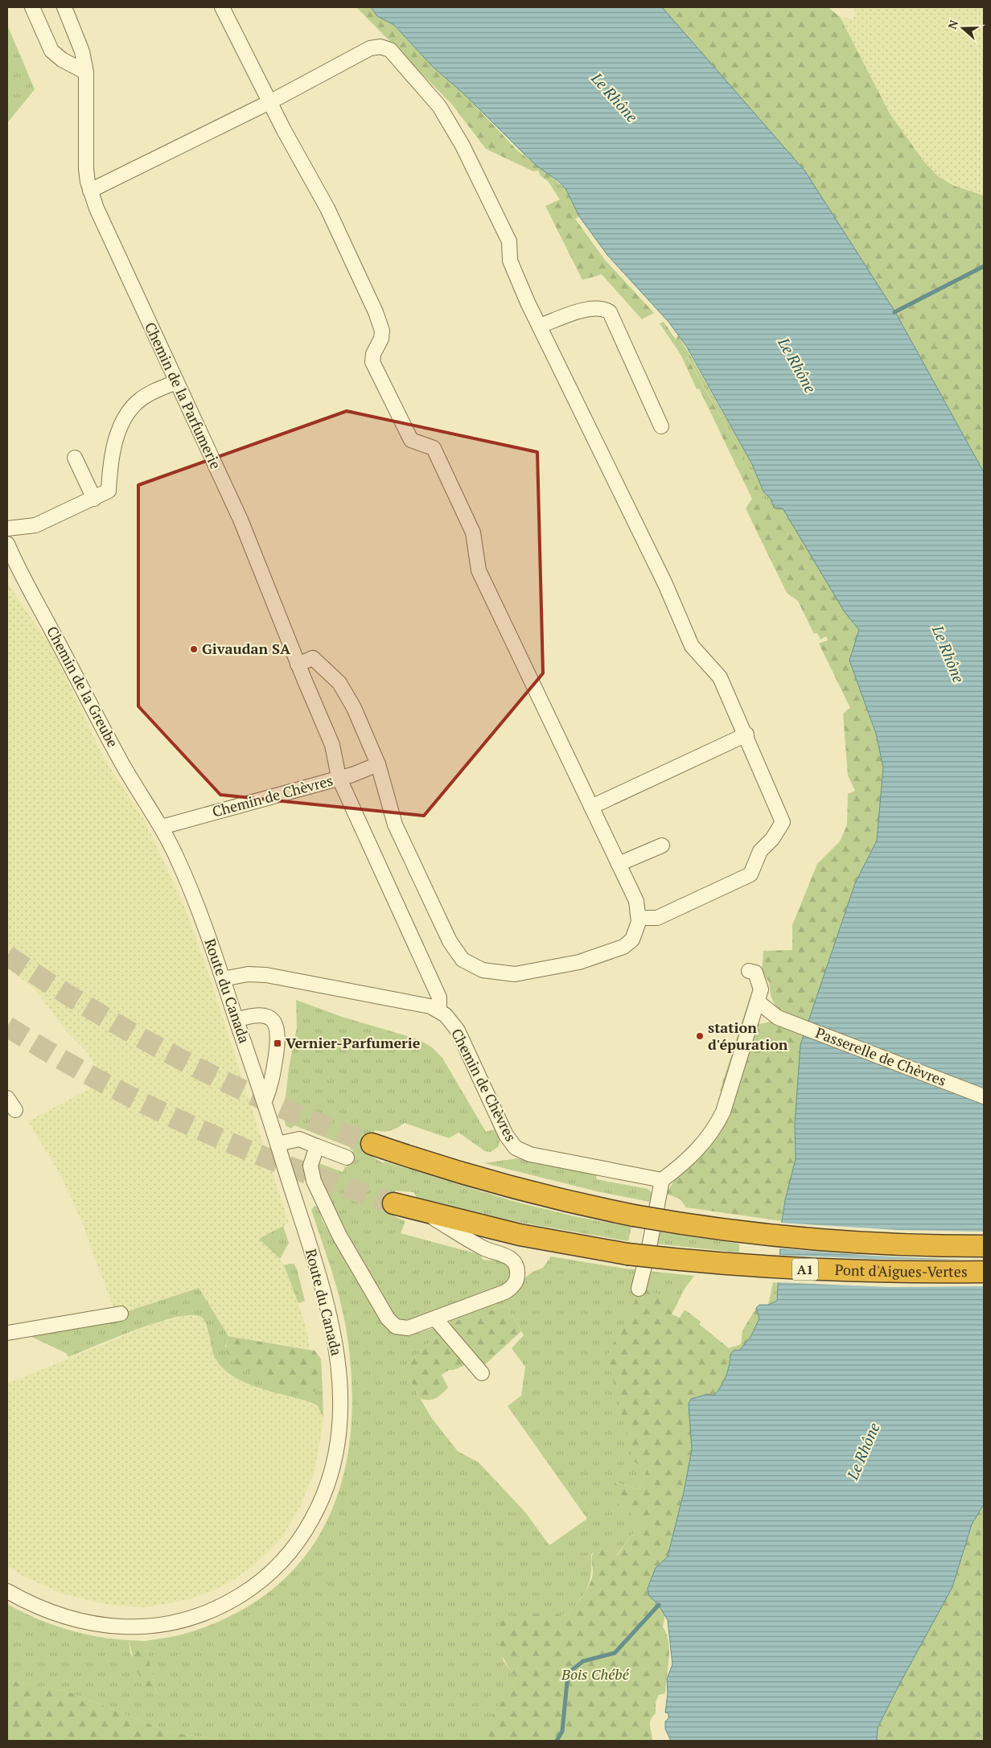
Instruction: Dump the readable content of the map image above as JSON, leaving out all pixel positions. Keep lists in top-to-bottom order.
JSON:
{
  "streets": {
    "highway": ["A1", "Pont d'Aigues-Vertes"],
    "street": [
      "Chemin de la Parfumerie",
      "Chemin de la Greube",
      "Chemin de Chèvres",
      "Route du Canada",
      "Passerelle de Chèvres"
    ]
  },
  "crossings": [
    ["Chemin de la Parfumerie", "Chemin de Chèvres"],
    ["Chemin de la Greube", "Chemin de Chèvres"],
    ["Chemin de la Greube", "Route du Canada"],
    ["Chemin de Chèvres", "Route du Canada"],
    ["A1", "Pont d'Aigues-Vertes"]
  ],
  "water": ["Le Rhône"],
  "parks": ["Bois Chébé"],
  "places": {
    "other": ["Givaudan SA", "station d'épuration"],
    "transit": ["Vernier-Parfumerie"]
  },
  "north": "left"
}
